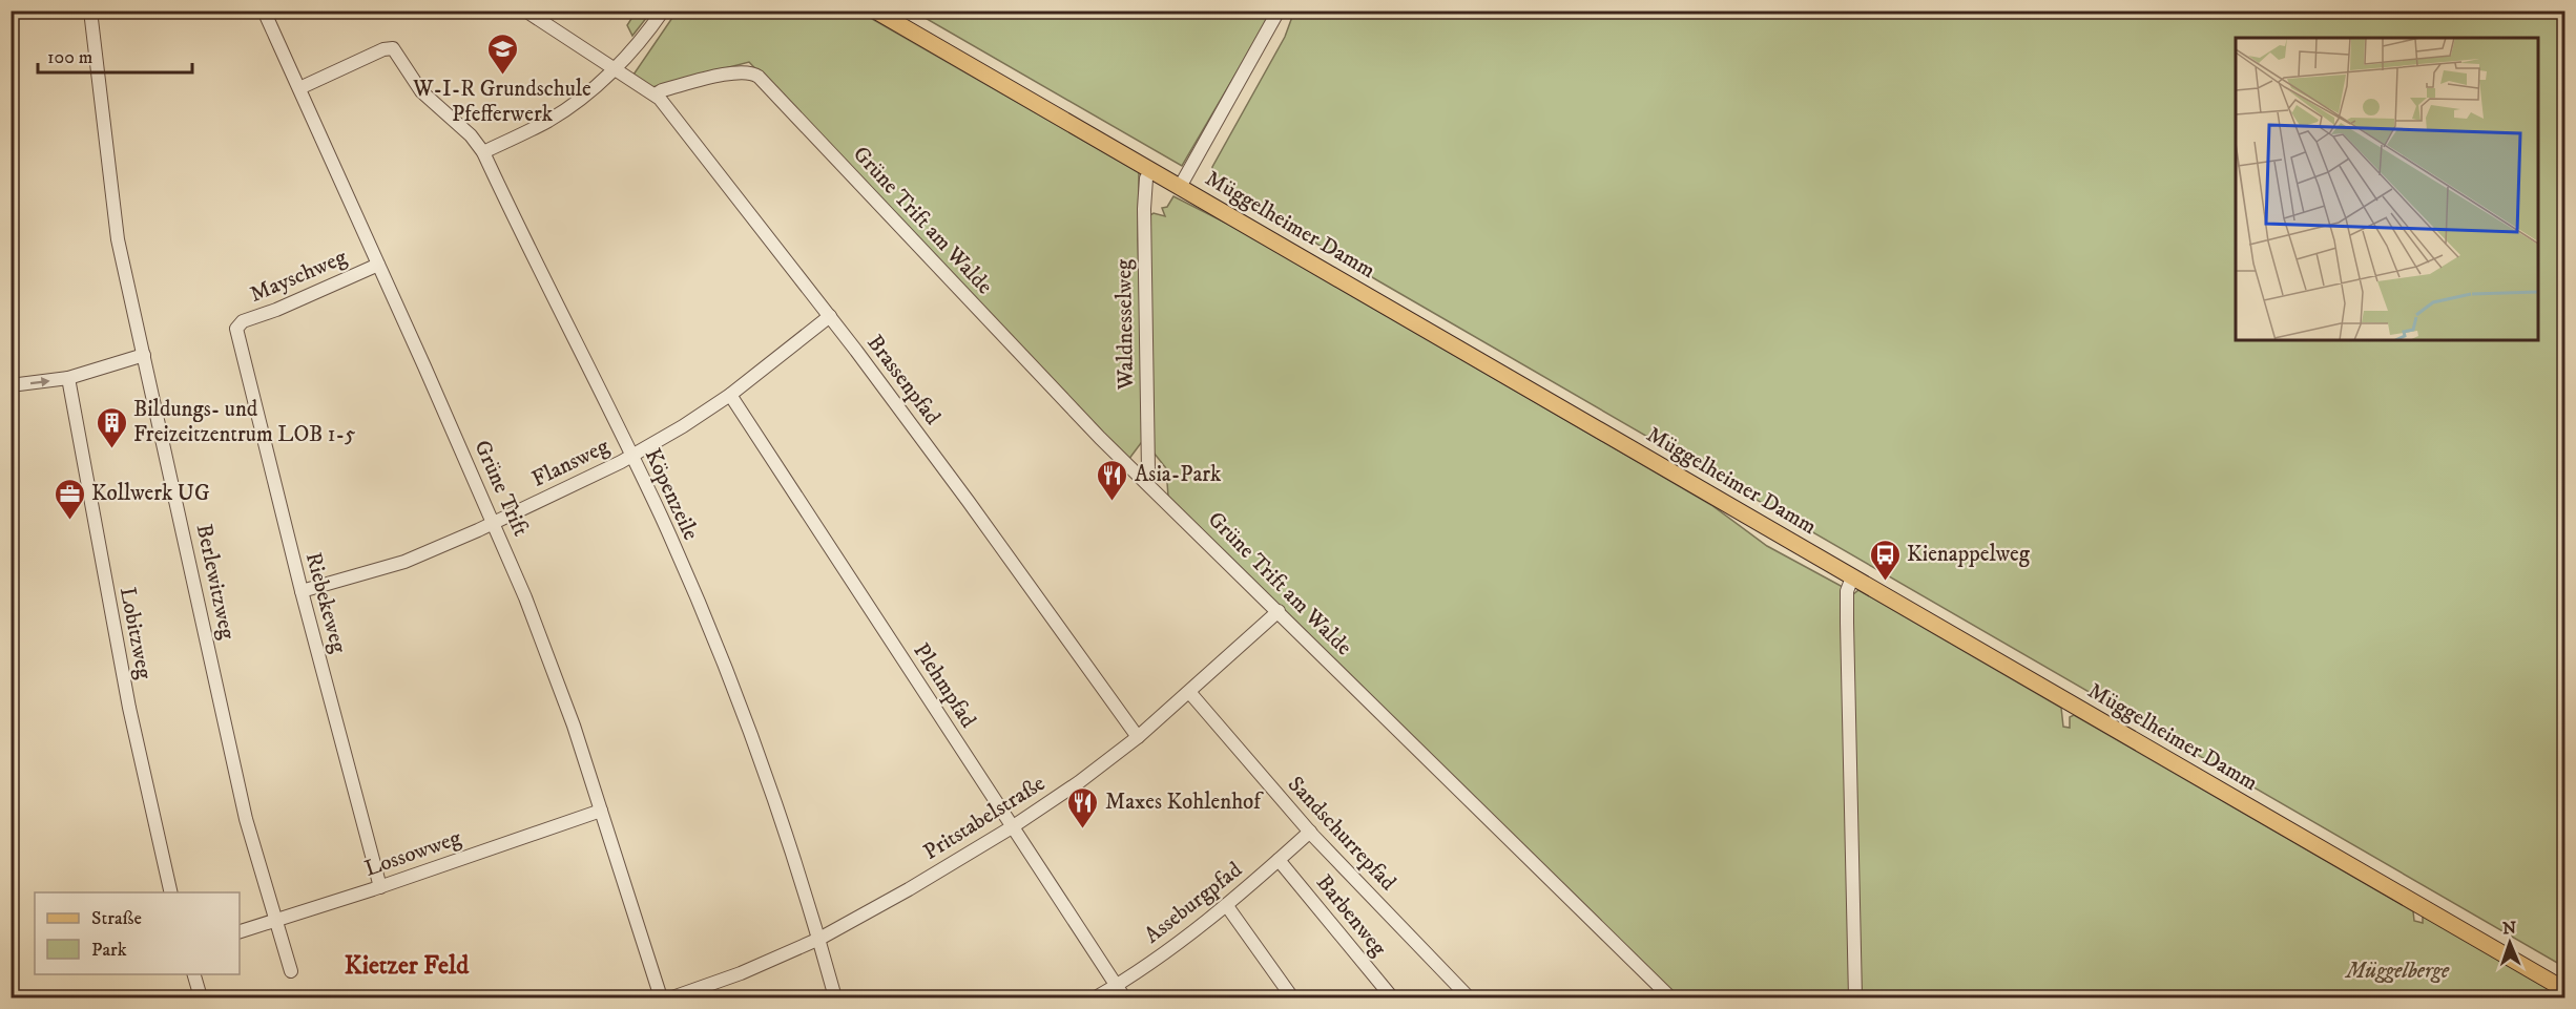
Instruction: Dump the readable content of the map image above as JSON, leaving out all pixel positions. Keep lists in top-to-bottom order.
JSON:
{
  "streets": {
    "main road": ["Müggelheimer Damm"],
    "street": [
      "Grüne Trift am Walde",
      "Mayschweg",
      "Waldnesselweg",
      "Brassenpfad",
      "Flansweg",
      "Grüne Trift",
      "Köpenzeile",
      "Berlewitzweg",
      "Riebekeweg",
      "Lobitzweg",
      "Plehmpfad",
      "Pritstabelstraße",
      "Sandschurrepfad",
      "Lossowweg",
      "Asseburgpfad",
      "Barbenweg"
    ]
  },
  "crossings": [
    ["Grüne Trift am Walde", "Waldnesselweg"],
    ["Grüne Trift am Walde", "Brassenpfad"],
    ["Grüne Trift am Walde", "Pritstabelstraße"],
    ["Müggelheimer Damm", "Waldnesselweg"],
    ["Mayschweg", "Grüne Trift"],
    ["Mayschweg", "Riebekeweg"],
    ["Brassenpfad", "Flansweg"],
    ["Brassenpfad", "Pritstabelstraße"],
    ["Flansweg", "Grüne Trift"],
    ["Flansweg", "Köpenzeile"],
    ["Flansweg", "Riebekeweg"],
    ["Flansweg", "Plehmpfad"],
    ["Grüne Trift", "Köpenzeile"],
    ["Grüne Trift", "Lossowweg"],
    ["Köpenzeile", "Pritstabelstraße"],
    ["Berlewitzweg", "Lossowweg"],
    ["Riebekeweg", "Lossowweg"],
    ["Plehmpfad", "Pritstabelstraße"],
    ["Plehmpfad", "Asseburgpfad"],
    ["Pritstabelstraße", "Sandschurrepfad"],
    ["Sandschurrepfad", "Asseburgpfad"],
    ["Asseburgpfad", "Barbenweg"]
  ],
  "districts": ["Kietzer Feld"],
  "parks": ["Müggelberge"],
  "places": {
    "school or university": ["W-I-R Grundschule Pfefferwerk"],
    "building": ["Bildungs- und Freizeitzentrum LOB 1-5"],
    "restaurant": ["Asia-Park", "Maxes Kohlenhof"],
    "office": ["Kollwerk UG"],
    "bus stop": ["Kienappelweg"]
  },
  "legend": ["Straße", "Park"],
  "scale_bar": "100 m",
  "north": "top"
}
